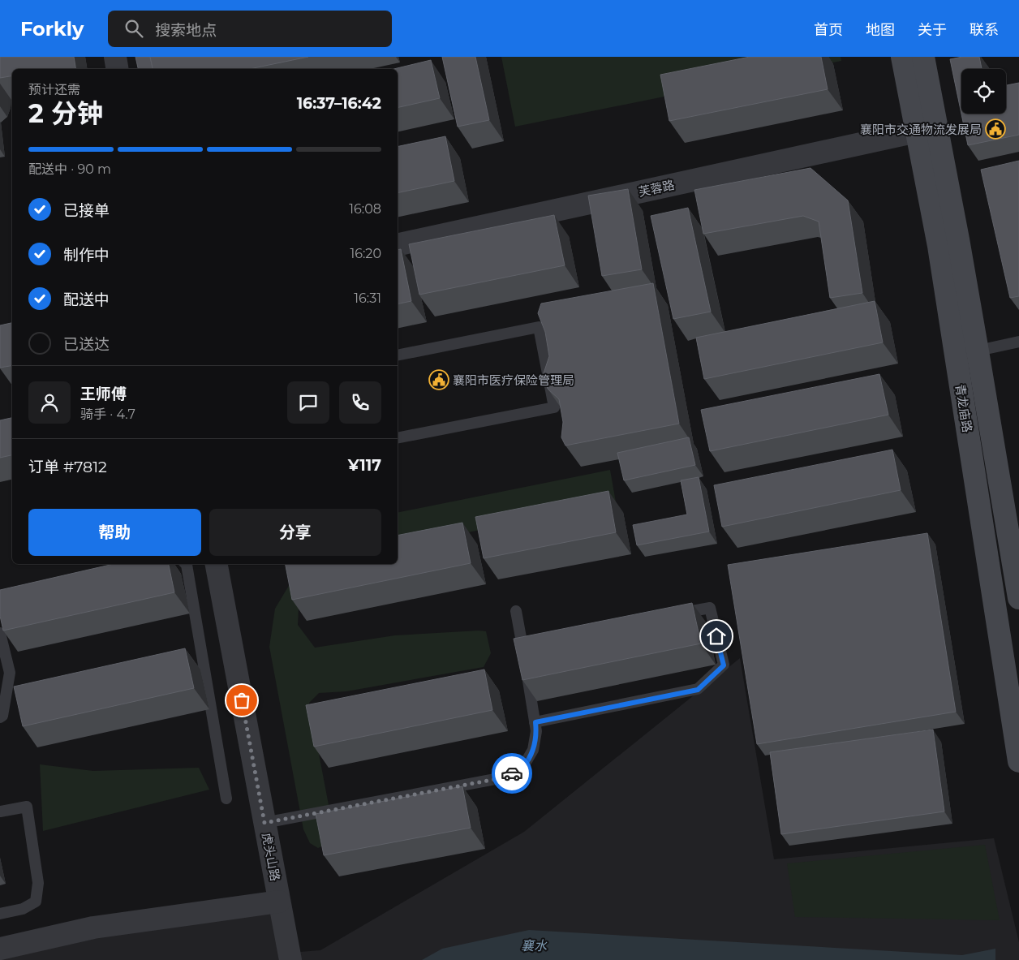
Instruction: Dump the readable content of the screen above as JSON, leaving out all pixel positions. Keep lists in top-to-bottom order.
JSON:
{
  "streets": {
    "street": ["芙蓉路", "青龙庙路", "虎头山路"]
  },
  "crossings": [
    ["芙蓉路", "青龙庙路"]
  ],
  "water": ["襄水"],
  "places": {
    "public building": ["襄阳市交通物流发展局", "襄阳市医疗保险管理局"]
  },
  "page": {
    "header": "Forkly",
    "search": "搜索地点",
    "nav": [
      "首页",
      "地图",
      "关于",
      "联系"
    ],
    "heading": ["2 分钟", "预计还需", "16:37–16:42"],
    "panel": [
      "王师傅",
      "骑手 · 4.7",
      "订单 #7812",
      "¥117"
    ],
    "bar": "配送中 · 90 m",
    "list": [
      ["已接单", "16:08"],
      ["制作中", "16:20"],
      ["配送中", "16:31"],
      "已送达"
    ],
    "buttons": ["帮助", "分享"]
  }
}
